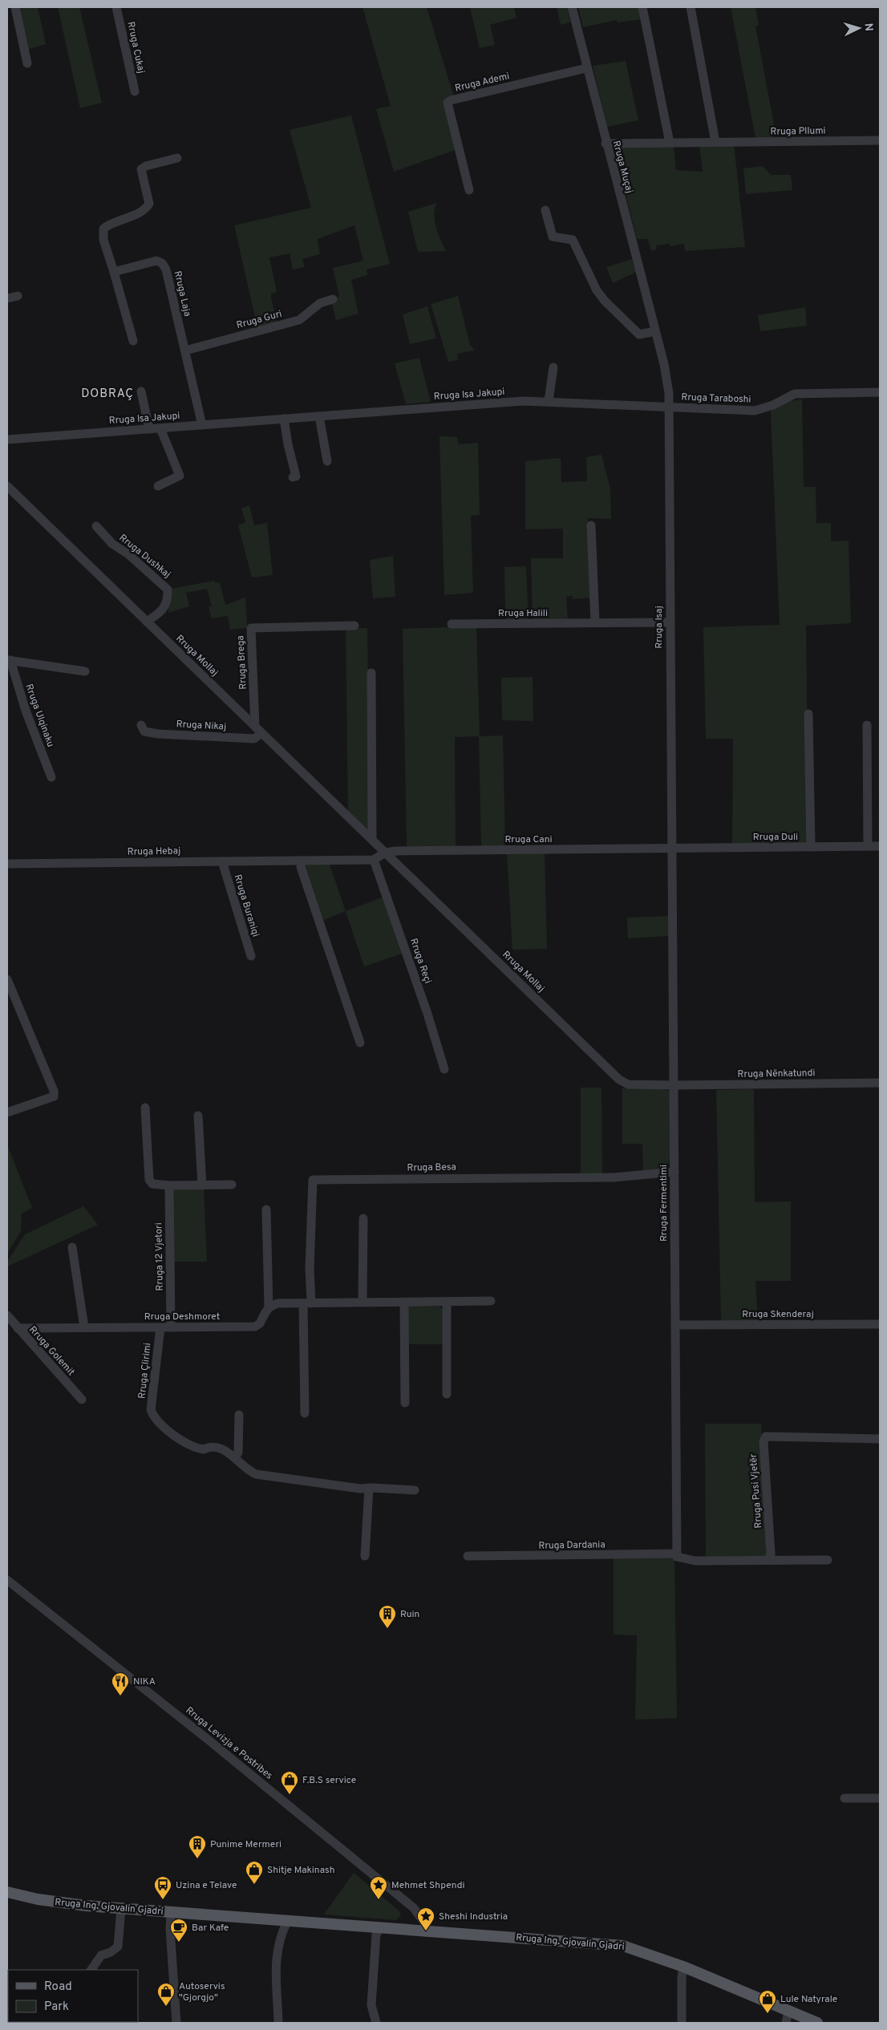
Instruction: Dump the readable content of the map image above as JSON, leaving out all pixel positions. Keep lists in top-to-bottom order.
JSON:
{
  "streets": {
    "main road": ["Rruga Ing. Gjovalin Gjadri"],
    "street": [
      "Rruga Cukaj",
      "Rruga Ademi",
      "Rruga Pllumi",
      "Rruga Muçaj",
      "Rruga Laja",
      "Rruga Guri",
      "Rruga Isa Jakupi",
      "Rruga Taraboshi",
      "Rruga Dushkaj",
      "Rruga Halili",
      "Rruga Isaj",
      "Rruga Mollaj",
      "Rruga Brega",
      "Rruga Ulqinaku",
      "Rruga Nikaj",
      "Rruga Duli",
      "Rruga Cani",
      "Rruga Hebaj",
      "Rruga Buraniqi",
      "Rruga Reçi",
      "Rruga Nënkatundi",
      "Rruga Besa",
      "Rruga Fermentimi",
      "Rruga 12 Vjetori",
      "Rruga Skenderaj",
      "Rruga Deshmoret",
      "Rruga Golemit",
      "Rruga Çlirimi",
      "Rruga Pusi Vjetër",
      "Rruga Dardania",
      "Rruga Levizja e Postribes"
    ]
  },
  "crossings": [
    ["Rruga Ademi", "Rruga Muçaj"],
    ["Rruga Pllumi", "Rruga Muçaj"],
    ["Rruga Muçaj", "Rruga Isa Jakupi"],
    ["Rruga Muçaj", "Rruga Taraboshi"],
    ["Rruga Muçaj", "Rruga Isaj"],
    ["Rruga Laja", "Rruga Guri"],
    ["Rruga Laja", "Rruga Isa Jakupi"],
    ["Rruga Isa Jakupi", "Rruga Taraboshi"],
    ["Rruga Isa Jakupi", "Rruga Isaj"],
    ["Rruga Taraboshi", "Rruga Isaj"],
    ["Rruga Dushkaj", "Rruga Mollaj"],
    ["Rruga Halili", "Rruga Isaj"],
    ["Rruga Isaj", "Rruga Duli"],
    ["Rruga Isaj", "Rruga Cani"],
    ["Rruga Isaj", "Rruga Fermentimi"],
    ["Rruga Mollaj", "Rruga Brega"],
    ["Rruga Mollaj", "Rruga Nikaj"],
    ["Rruga Mollaj", "Rruga Cani"],
    ["Rruga Mollaj", "Rruga Nënkatundi"],
    ["Rruga Mollaj", "Rruga Fermentimi"],
    ["Rruga Brega", "Rruga Nikaj"],
    ["Rruga Duli", "Rruga Cani"],
    ["Rruga Duli", "Rruga Fermentimi"],
    ["Rruga Cani", "Rruga Fermentimi"],
    ["Rruga Hebaj", "Rruga Buraniqi"],
    ["Rruga Hebaj", "Rruga Reçi"],
    ["Rruga Nënkatundi", "Rruga Fermentimi"],
    ["Rruga Besa", "Rruga Fermentimi"],
    ["Rruga Fermentimi", "Rruga Skenderaj"],
    ["Rruga Fermentimi", "Rruga Dardania"],
    ["Rruga 12 Vjetori", "Rruga Deshmoret"],
    ["Rruga Deshmoret", "Rruga Golemit"],
    ["Rruga Deshmoret", "Rruga Çlirimi"],
    ["Rruga Levizja e Postribes", "Rruga Ing. Gjovalin Gjadri"]
  ],
  "districts": ["DOBRAÇ"],
  "places": {
    "building": ["Ruin", "Punime Mermeri"],
    "restaurant": ["NIKA"],
    "shop": [
      "F.B.S service",
      "Shitje Makinash",
      "Autoservis \"Gjorgjo\"",
      "Lule Natyrale"
    ],
    "bus stop": ["Uzina e Telave"],
    "place": ["Mehmet Shpendi", "Sheshi Industria"],
    "cafe": ["Bar Kafe"]
  },
  "legend": ["Road", "Park"],
  "north": "right"
}
